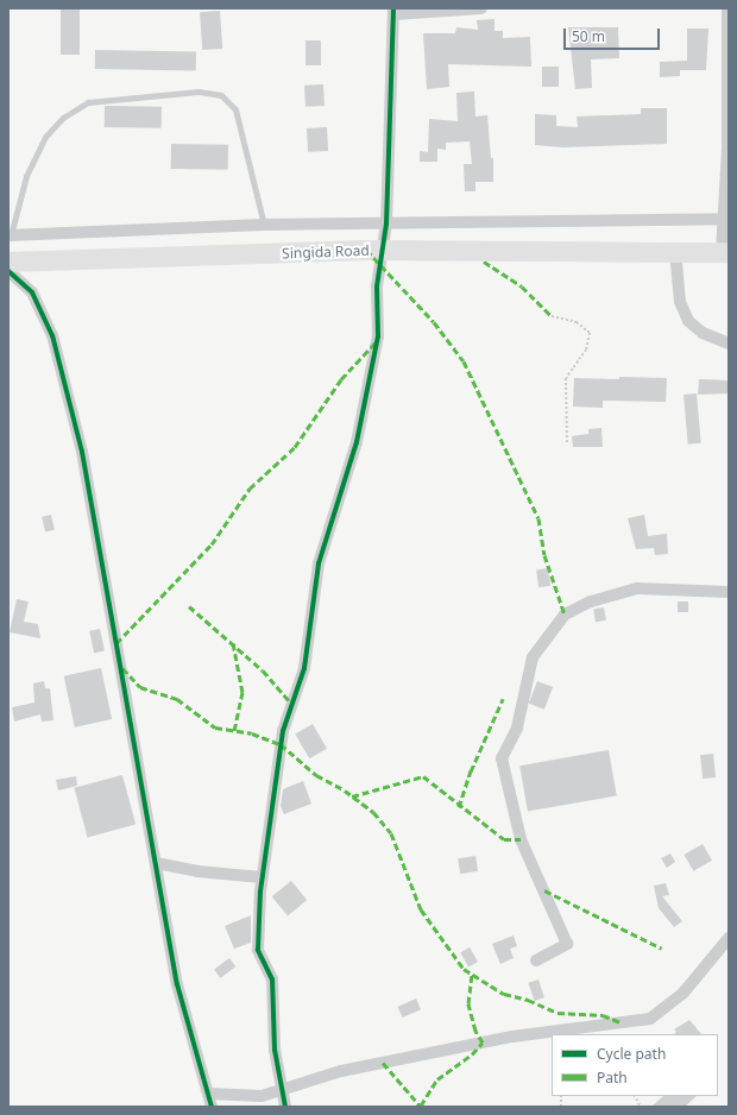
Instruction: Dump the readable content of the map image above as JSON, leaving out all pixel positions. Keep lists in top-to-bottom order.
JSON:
{
  "streets": {
    "highway": ["Singida Road"]
  },
  "legend": ["Cycle path", "Path"],
  "scale_bar": "50 m"
}
